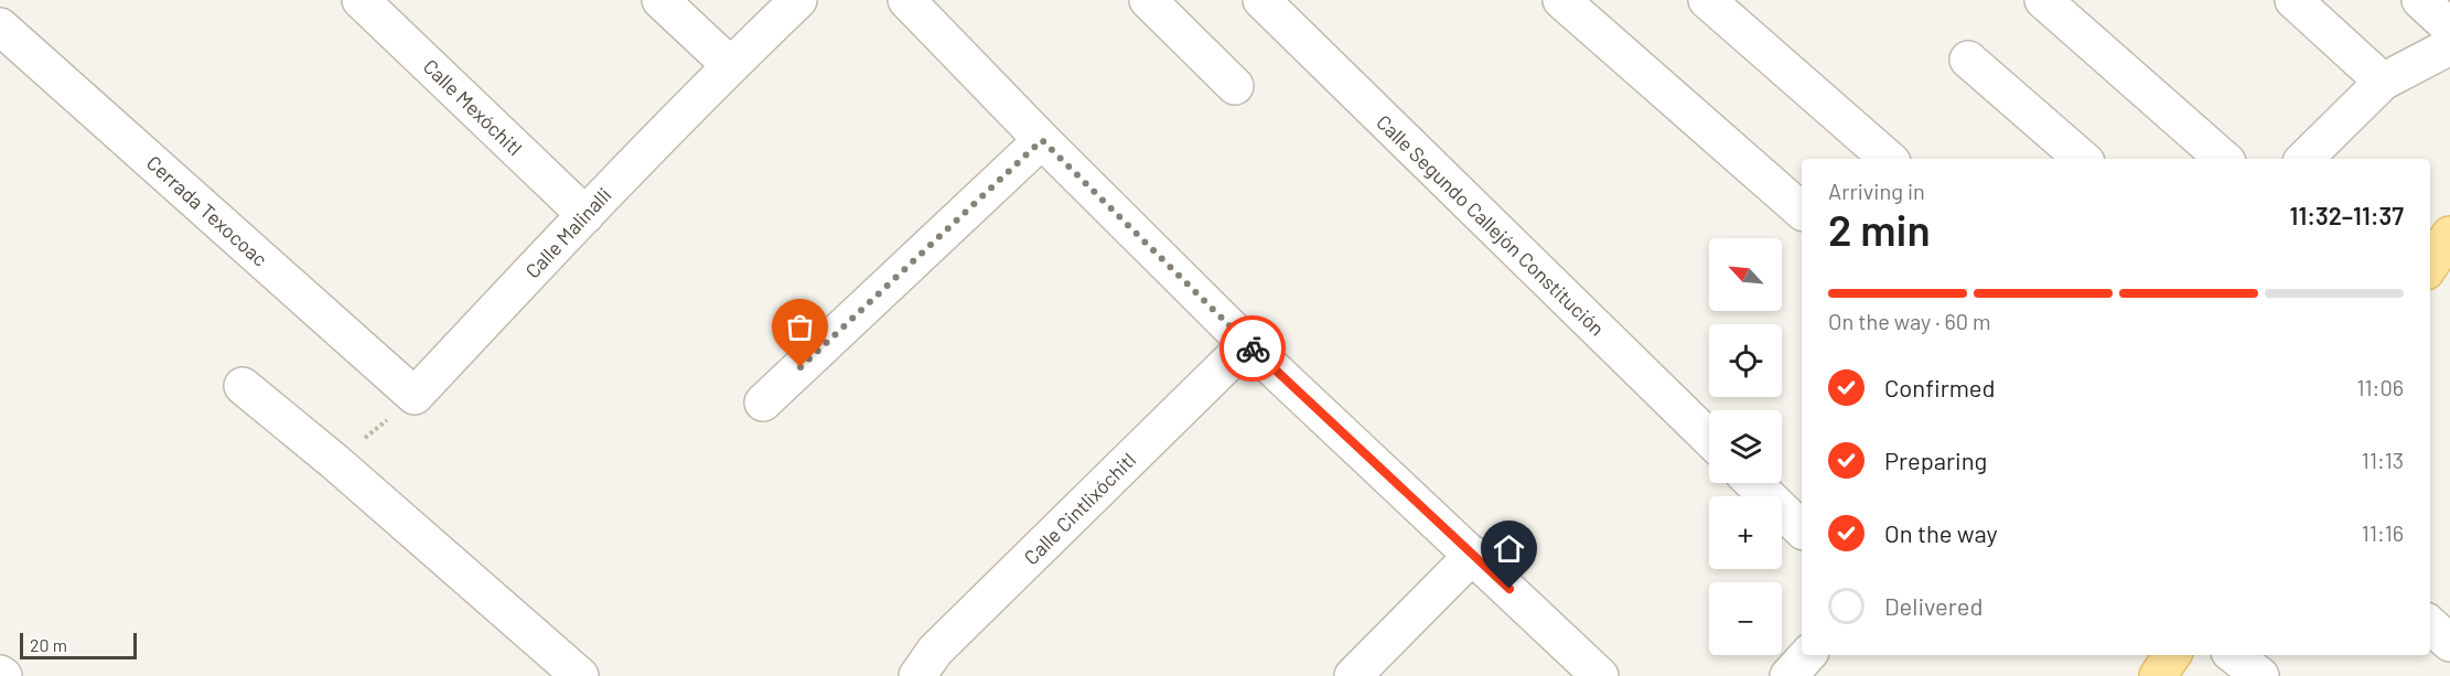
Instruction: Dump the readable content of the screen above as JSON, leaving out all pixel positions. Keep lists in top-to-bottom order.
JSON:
{
  "streets": {
    "street": [
      "Calle Mexóchitl",
      "Cerrada Texocoac",
      "Calle Segundo Callejón Constitución",
      "Calle Malinalli",
      "Calle Cintlixóchitl"
    ]
  },
  "crossings": [
    ["Calle Mexóchitl", "Calle Malinalli"],
    ["Cerrada Texocoac", "Calle Malinalli"]
  ],
  "scale_bar": "20 m",
  "north": "top left",
  "page": {
    "heading": ["2 min", "Arriving in", "11:32–11:37"],
    "map_buttons": ["+", "−"],
    "bar": "On the way · 60 m",
    "list": [
      ["Confirmed", "11:06"],
      ["Preparing", "11:13"],
      ["On the way", "11:16"],
      "Delivered"
    ],
    "scale": "20 m"
  }
}
